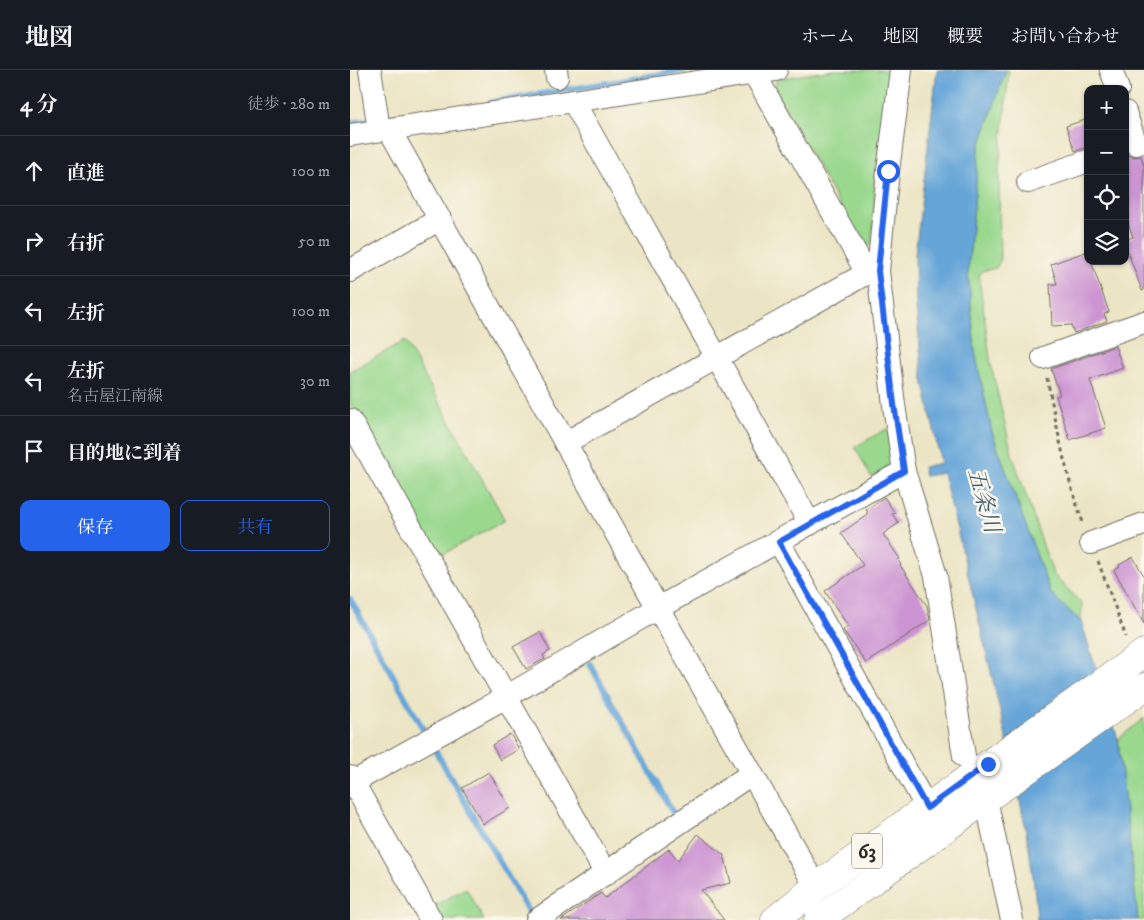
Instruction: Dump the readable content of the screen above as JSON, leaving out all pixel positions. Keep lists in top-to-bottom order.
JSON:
{
  "streets": {
    "main road": ["63"]
  },
  "water": ["五条川"],
  "page": {
    "header": "地図",
    "nav": [
      "ホーム",
      "地図",
      "概要",
      "お問い合わせ"
    ],
    "heading": ["4 分", "徒歩 · 280 m"],
    "map_buttons": ["+", "−"],
    "list": [
      ["直進", "100 m"],
      ["右折", "50 m"],
      ["左折", "100 m"],
      ["左折", "名古屋江南線", "30 m"],
      "目的地に到着"
    ],
    "buttons": ["保存", "共有"]
  }
}
